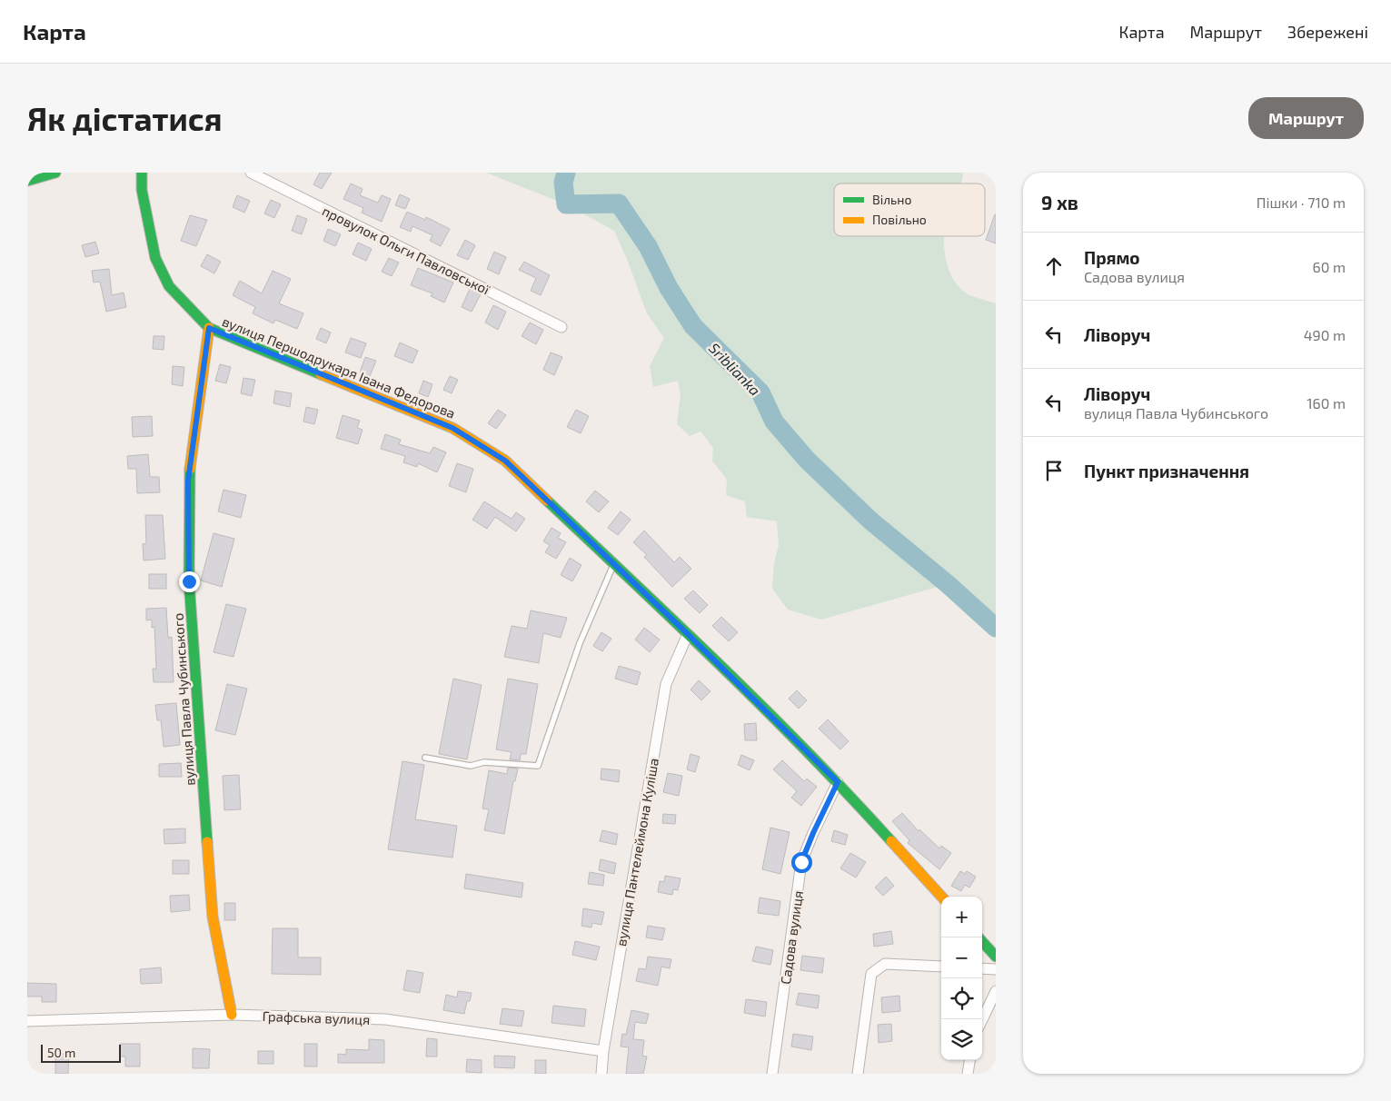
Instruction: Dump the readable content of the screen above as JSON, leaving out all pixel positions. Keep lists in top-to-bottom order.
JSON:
{
  "streets": {
    "street": [
      "провулок Ольги Павловської",
      "вулиця Першодрукаря Івана Федорова",
      "вулиця Павла Чубинського",
      "вулиця Пантелеймона Куліша",
      "Садова вулиця",
      "Графська вулиця"
    ]
  },
  "crossings": [
    ["вулиця Першодрукаря Івана Федорова", "вулиця Павла Чубинського"],
    ["вулиця Першодрукаря Івана Федорова", "вулиця Пантелеймона Куліша"],
    ["вулиця Першодрукаря Івана Федорова", "Садова вулиця"],
    ["вулиця Павла Чубинського", "Графська вулиця"],
    ["вулиця Пантелеймона Куліша", "Графська вулиця"]
  ],
  "water": ["Sriblianka"],
  "legend": ["Вільно", "Повільно"],
  "scale_bar": "50 m",
  "page": {
    "header": "Карта",
    "nav": ["Карта", "Маршрут", "Збережені"],
    "buttons": "Маршрут",
    "title": "Як дістатися",
    "heading": ["9 хв", "Пішки · 710 m"],
    "list": [
      ["Прямо", "Садова вулиця", "60 m"],
      ["Ліворуч", "490 m"],
      ["Ліворуч", "вулиця Павла Чубинського", "160 m"],
      "Пункт призначення"
    ],
    "map_buttons": ["+", "−"],
    "scale": "50 m"
  }
}
